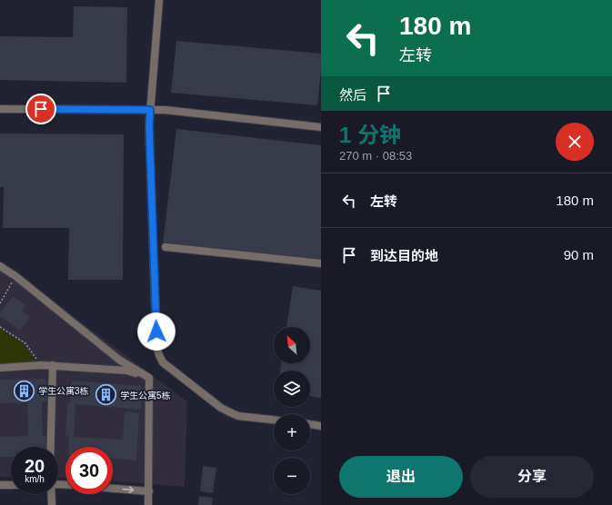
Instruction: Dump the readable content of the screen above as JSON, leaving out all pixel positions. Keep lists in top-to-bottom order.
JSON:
{
  "places": {
    "building": ["学生公寓3栋", "学生公寓5栋"]
  },
  "north": "top left",
  "page": {
    "turn": ["180 m", "左转"],
    "then": "然后",
    "heading": ["1 分钟", "270 m · 08:53"],
    "list": [
      {
        "name": "左转",
        "value": "180 m"
      },
      {
        "name": "到达目的地",
        "value": "90 m"
      }
    ],
    "map_buttons": ["+", "−"],
    "speed": "20 km/h",
    "limit": "30",
    "buttons": ["退出", "分享"]
  }
}
